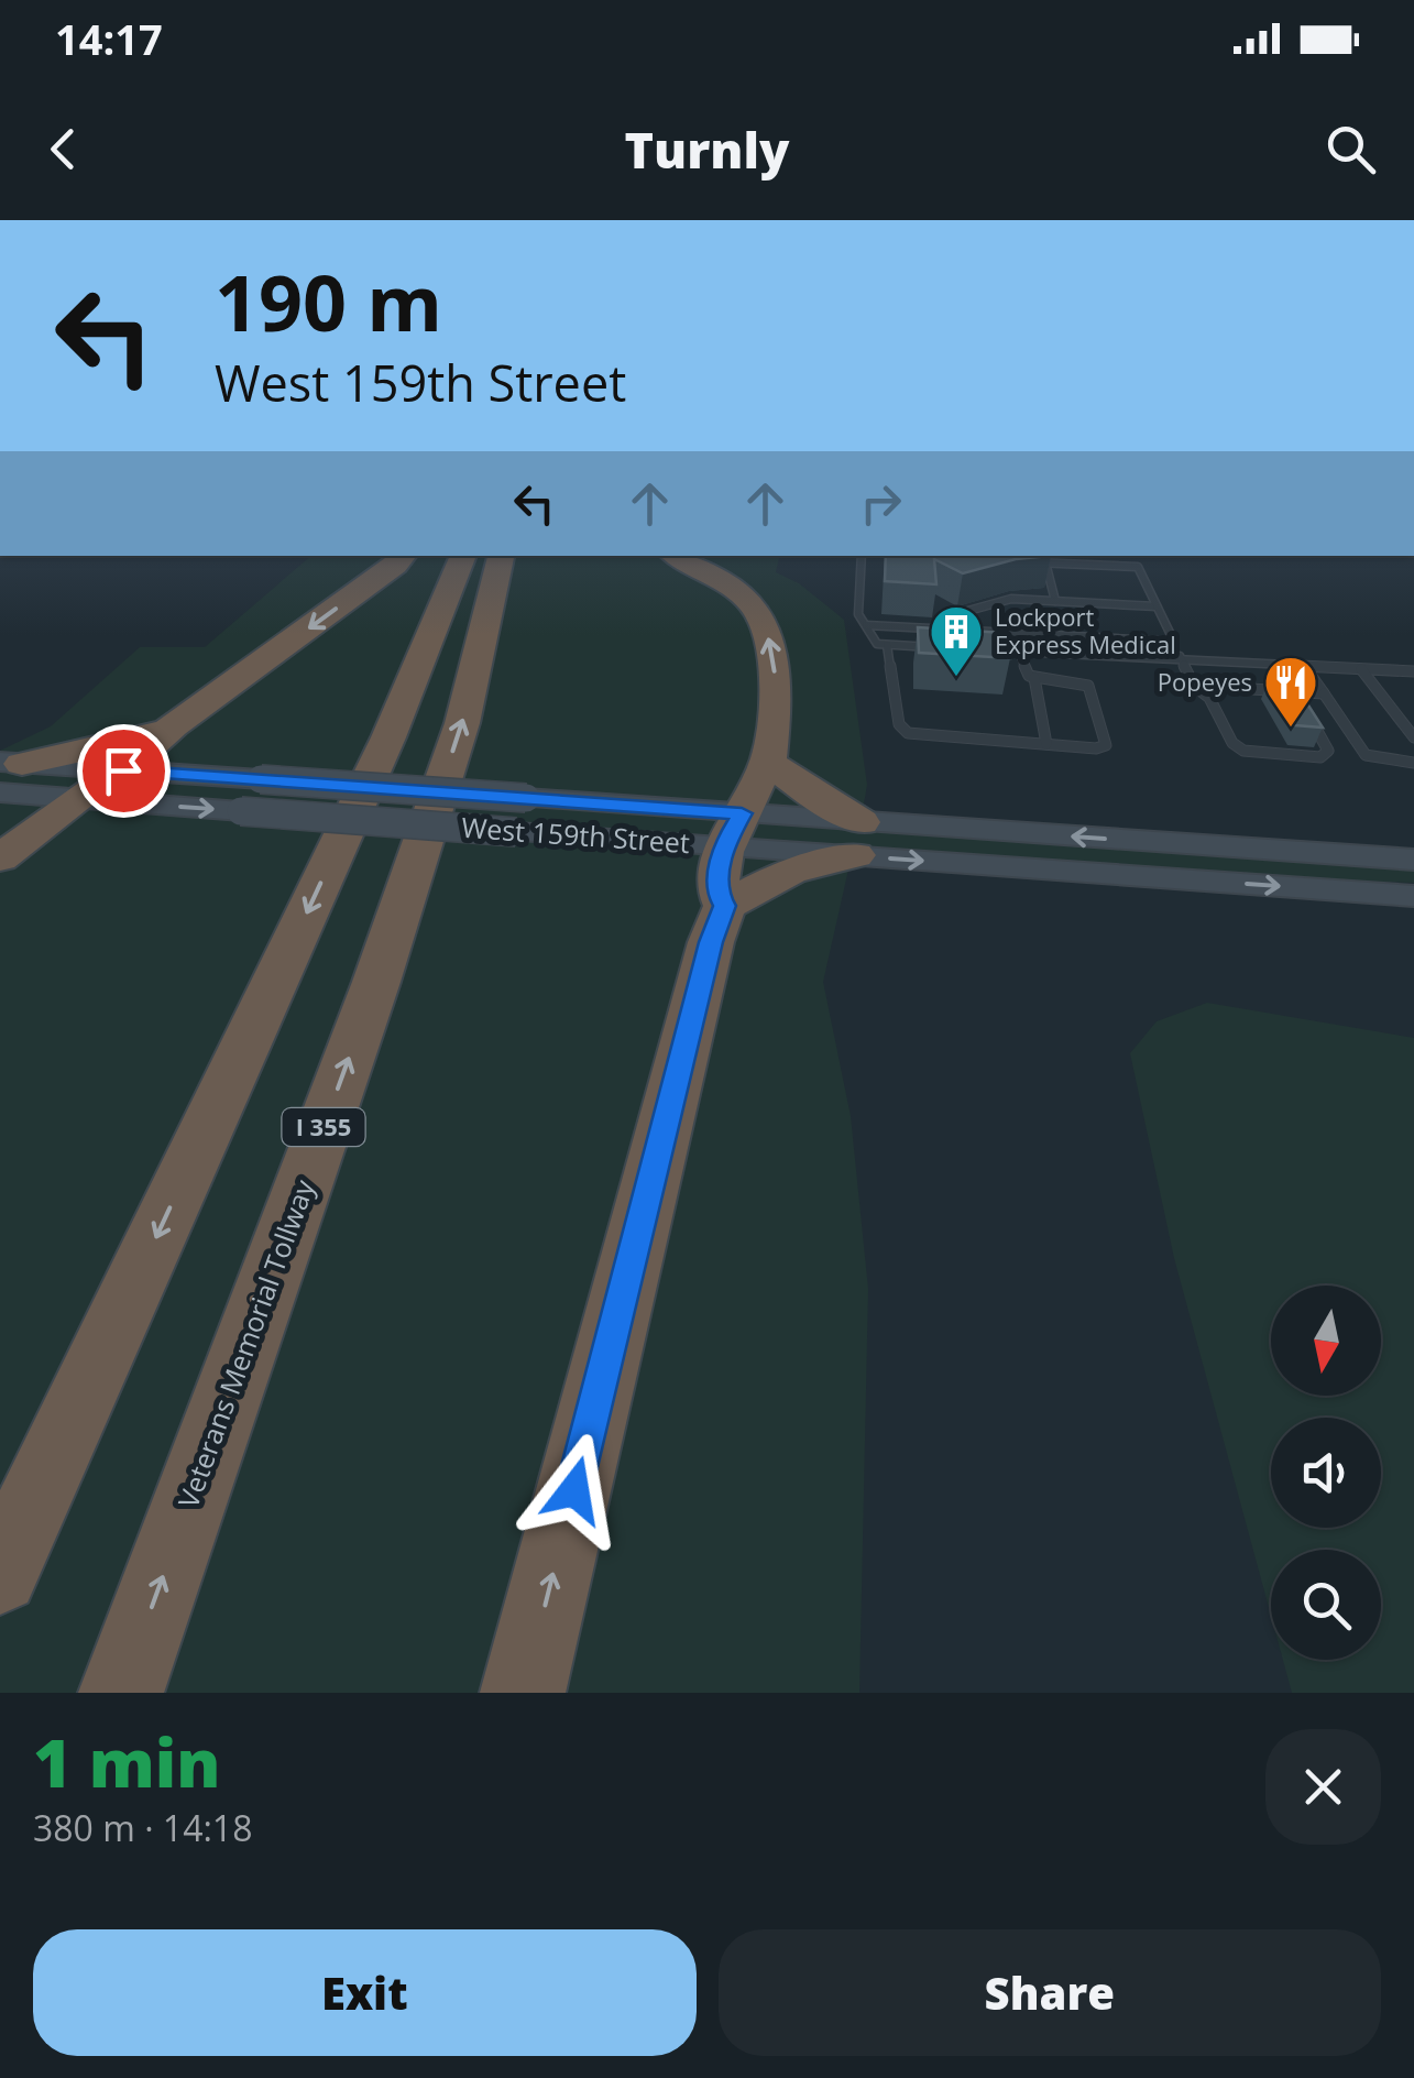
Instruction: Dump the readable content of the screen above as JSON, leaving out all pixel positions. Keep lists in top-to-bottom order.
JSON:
{
  "streets": {
    "highway": ["I 355", "Veterans Memorial Tollway"],
    "main road": ["West 159th Street"]
  },
  "places": {
    "building": ["Lockport Express Medical"],
    "restaurant": ["Popeyes"]
  },
  "north": "bottom",
  "page": {
    "status": "14:17",
    "header": "Turnly",
    "turn": ["190 m", "West 159th Street"],
    "heading": ["1 min", "380 m · 14:18"],
    "buttons": ["Exit", "Share"]
  }
}
